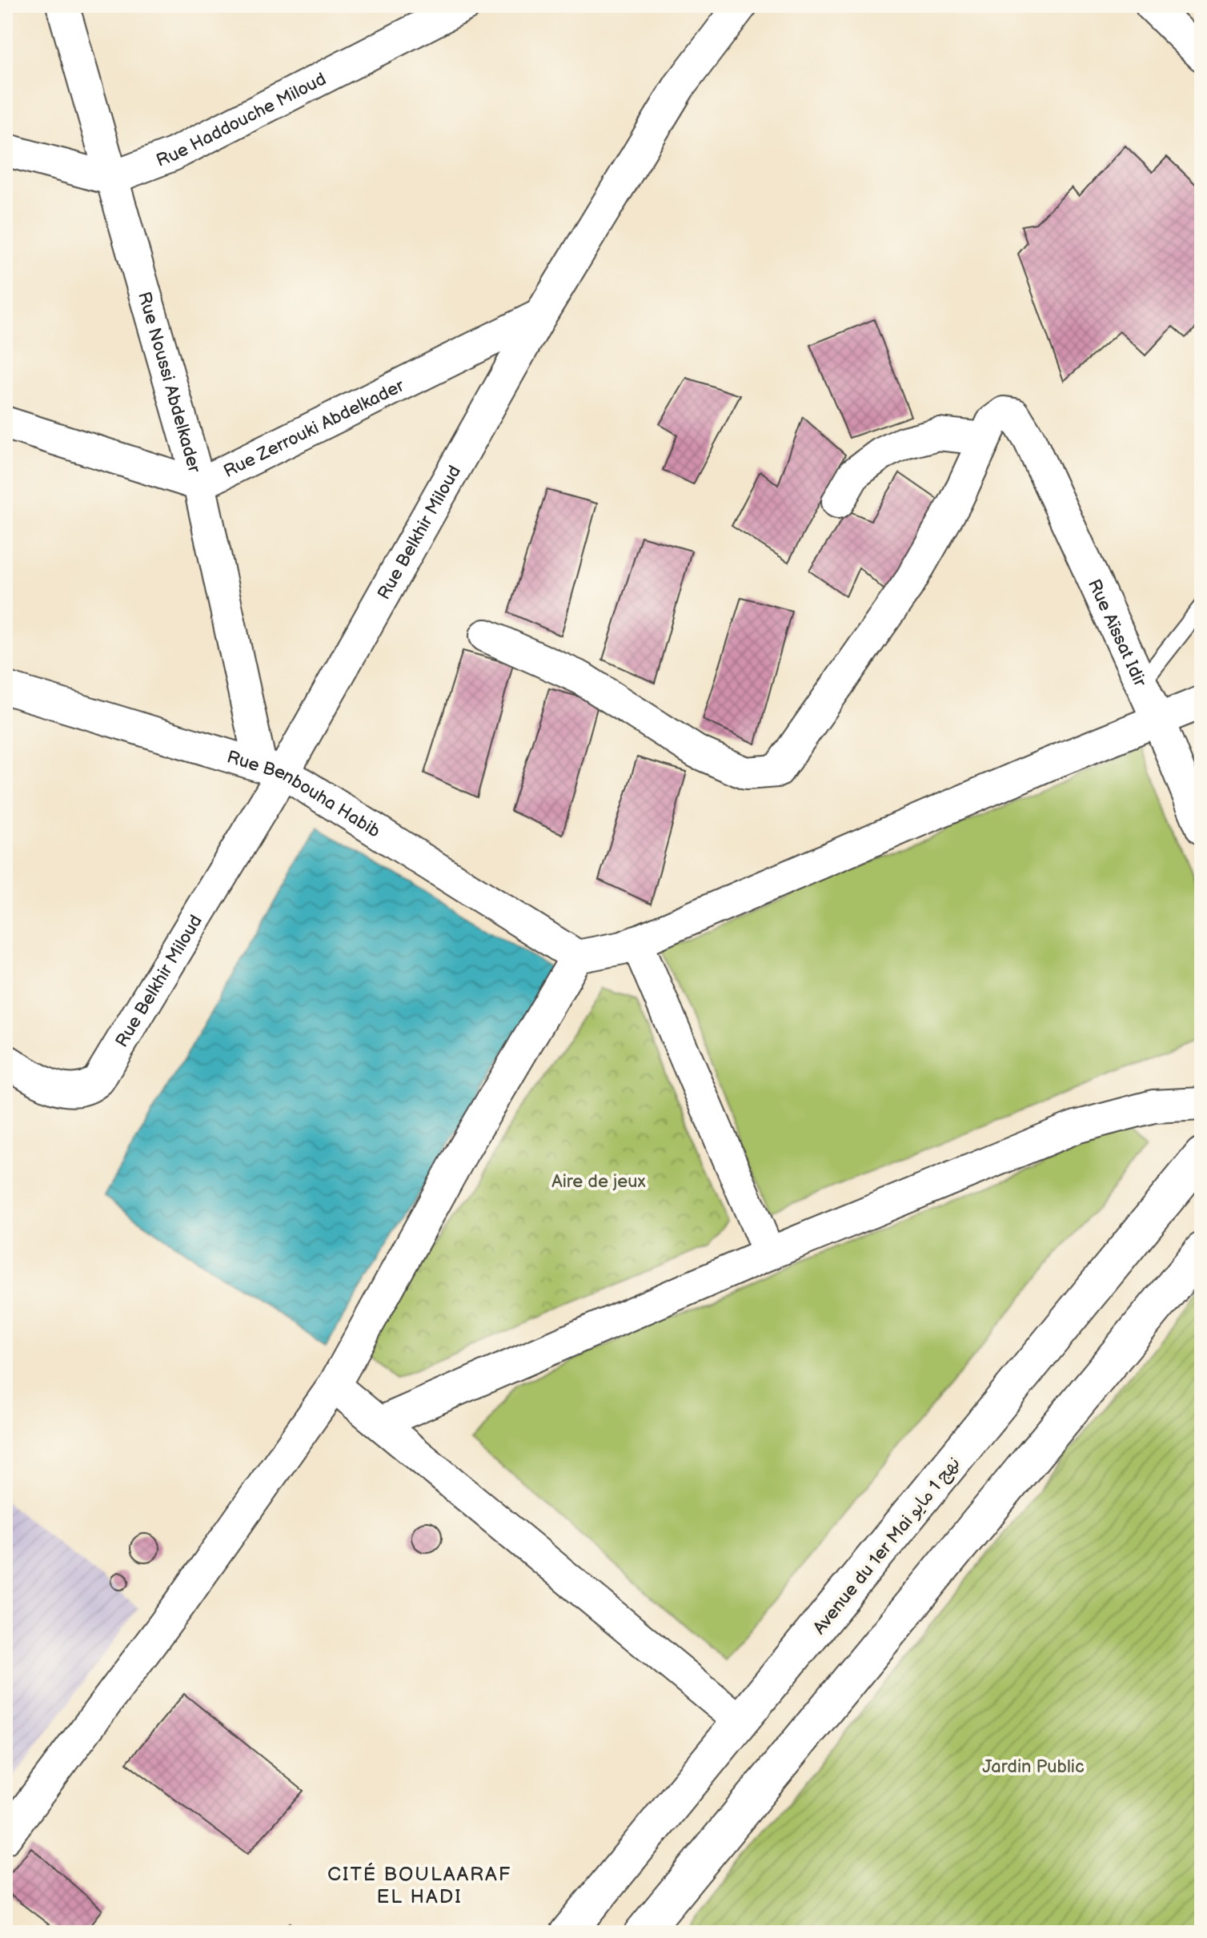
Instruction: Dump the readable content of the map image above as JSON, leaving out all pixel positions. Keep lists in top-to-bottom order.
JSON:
{
  "streets": {
    "main road": ["Avenue du 1er Mai نهج 1 مايو"],
    "street": [
      "Rue Haddouche Miloud",
      "Rue Noussi Abdelkader",
      "Rue Zerrouki Abdelkader",
      "Rue Belkhir Miloud",
      "Rue Aïssat Idir",
      "Rue Benbouha Habib"
    ]
  },
  "crossings": [
    ["Rue Haddouche Miloud", "Rue Noussi Abdelkader"],
    ["Rue Noussi Abdelkader", "Rue Zerrouki Abdelkader"],
    ["Rue Noussi Abdelkader", "Rue Belkhir Miloud"],
    ["Rue Noussi Abdelkader", "Rue Benbouha Habib"],
    ["Rue Zerrouki Abdelkader", "Rue Belkhir Miloud"],
    ["Rue Belkhir Miloud", "Rue Benbouha Habib"]
  ],
  "districts": ["CITÉ BOULAARAF EL HADI"],
  "parks": ["Aire de jeux", "Jardin Public"]
}
